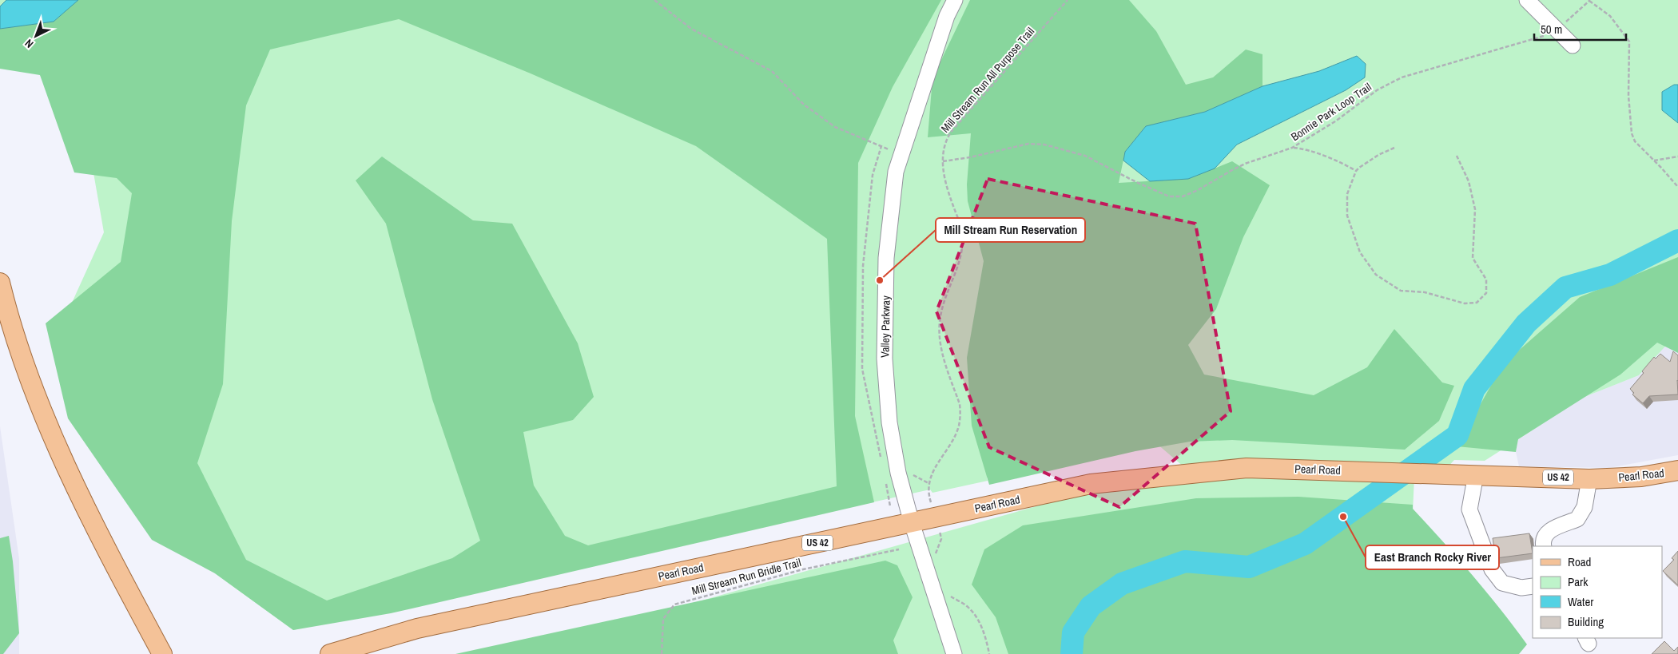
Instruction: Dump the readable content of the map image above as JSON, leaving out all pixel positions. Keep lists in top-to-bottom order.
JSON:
{
  "streets": {
    "main road": ["Pearl Road", "US 42"],
    "street": ["Valley Parkway"],
    "path": ["Mill Stream Run All Purpose Trail", "Bonnie Park Loop Trail", "Mill Stream Run Bridle Trail"]
  },
  "crossings": [
    ["Mill Stream Run All Purpose Trail", "Bonnie Park Loop Trail"],
    ["Valley Parkway", "Pearl Road"]
  ],
  "places": ["Mill Stream Run Reservation", "East Branch Rocky River"],
  "legend": [
    "Road",
    "Park",
    "Water",
    "Building"
  ],
  "scale_bar": "50 m",
  "north": "bottom left"
}
